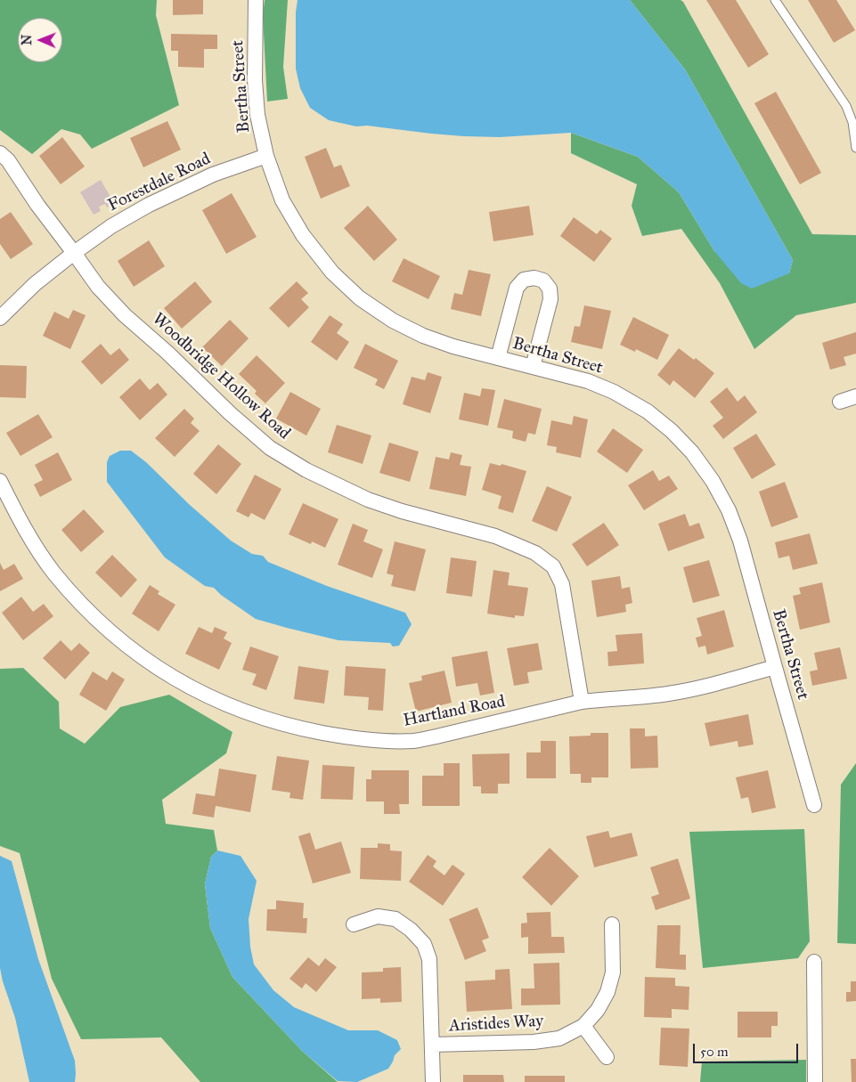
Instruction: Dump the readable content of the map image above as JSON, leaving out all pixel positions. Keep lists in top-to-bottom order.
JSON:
{
  "streets": {
    "street": [
      "Bertha Street",
      "Forestdale Road",
      "Woodbridge Hollow Road",
      "Hartland Road",
      "Aristides Way"
    ]
  },
  "crossings": [
    ["Bertha Street", "Forestdale Road"],
    ["Bertha Street", "Hartland Road"],
    ["Forestdale Road", "Woodbridge Hollow Road"],
    ["Woodbridge Hollow Road", "Hartland Road"]
  ],
  "scale_bar": "50 m",
  "north": "left"
}
